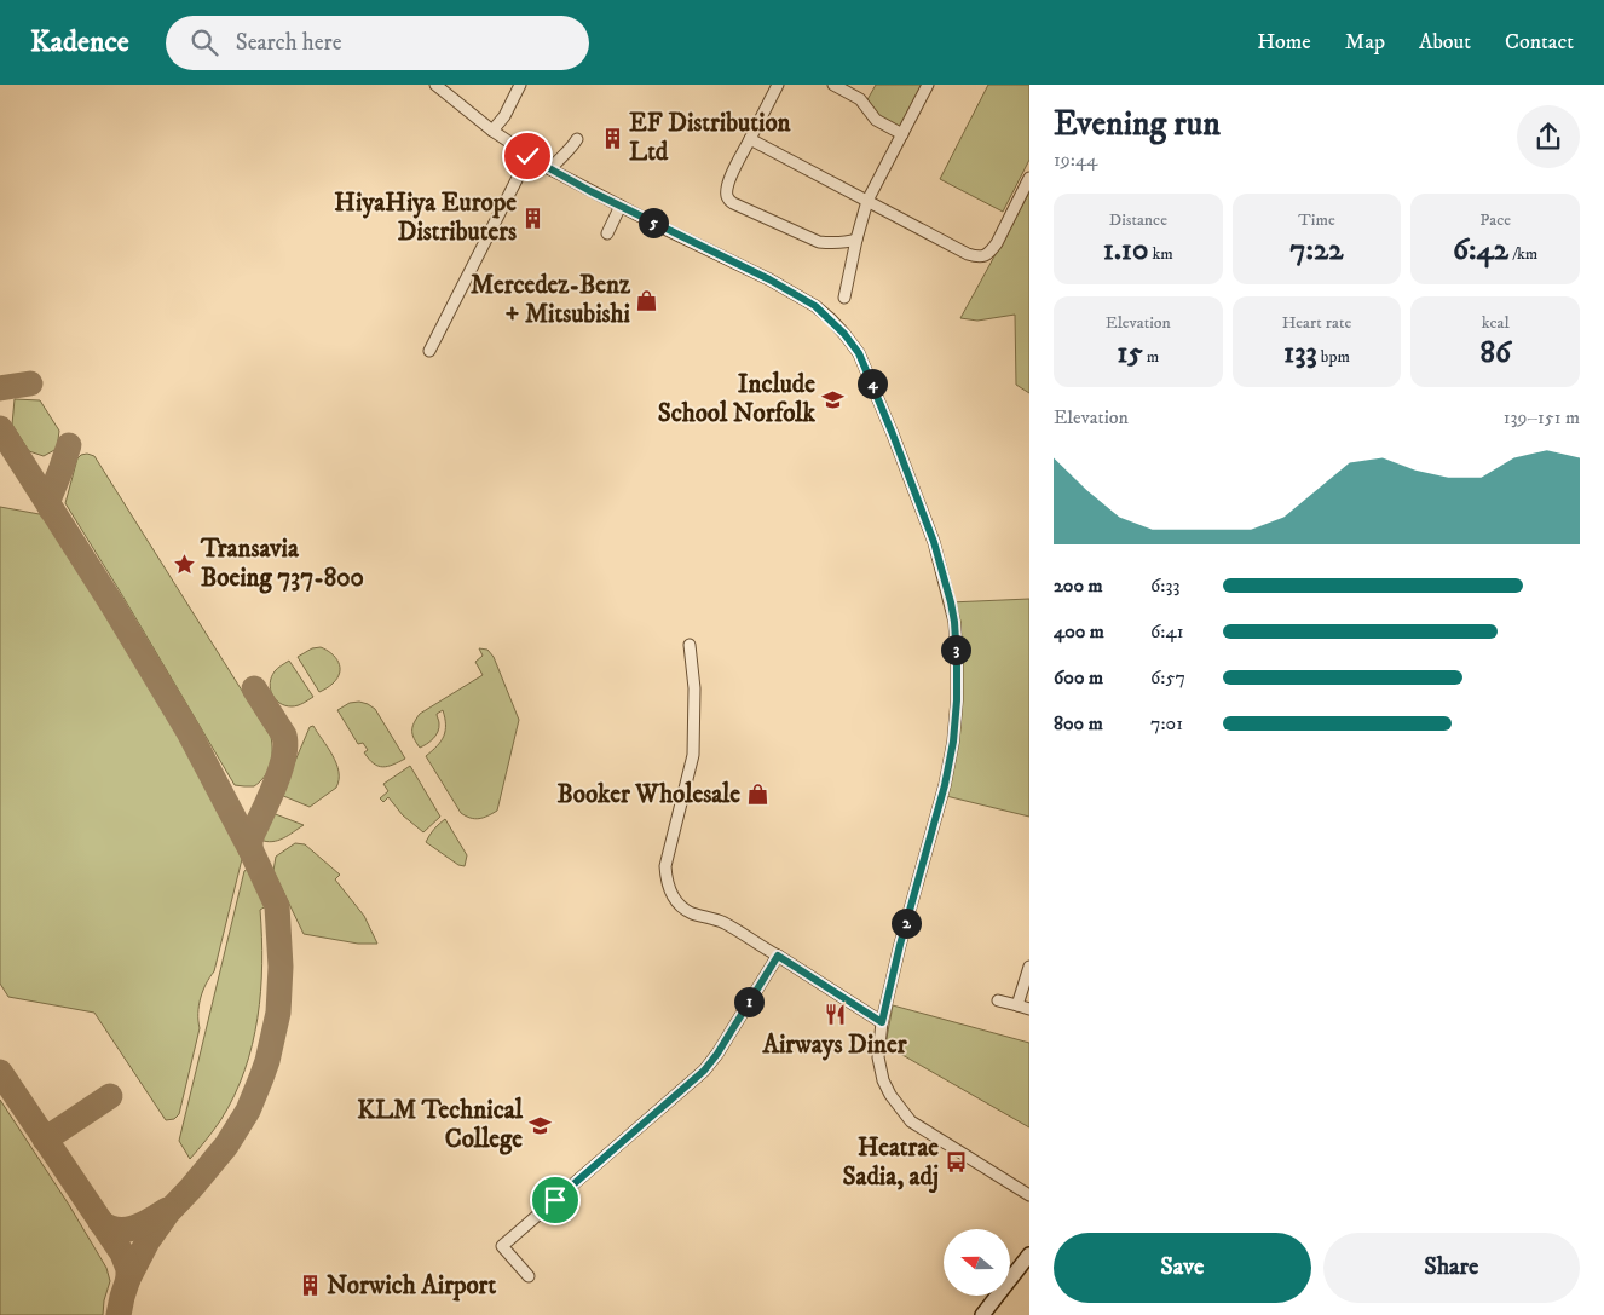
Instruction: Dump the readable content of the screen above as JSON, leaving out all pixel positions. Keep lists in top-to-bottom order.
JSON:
{
  "places": {
    "building": ["EF Distribution Ltd", "HiyaHiya Europe Distributers", "Norwich Airport"],
    "shop": ["Mercedez-Benz + Mitsubishi", "Booker Wholesale"],
    "school or university": ["Include School Norfolk", "KLM Technical College"],
    "place": ["Transavia Boeing 737-800"],
    "restaurant": ["Airways Diner"],
    "bus stop": ["Heatrae Sadia, adj"]
  },
  "north": "left",
  "page": {
    "header": "Kadence",
    "search": "Search here",
    "nav": [
      "Home",
      "Map",
      "About",
      "Contact"
    ],
    "heading": ["Evening run", "19:44"],
    "stats": [
      ["Distance", "1.10 km"],
      ["Time", "7:22"],
      ["Pace", "6:42 /km"],
      ["Elevation", "15 m"],
      ["Heart rate", "133 bpm"],
      ["kcal", "86"]
    ],
    "pins": [
      "5",
      "4",
      "3",
      "2",
      "1"
    ],
    "chart": ["Elevation", "139–151 m"],
    "list": [
      {
        "name": "200 m",
        "note": "6:33"
      },
      {
        "name": "400 m",
        "note": "6:41"
      },
      {
        "name": "600 m",
        "note": "6:57"
      },
      {
        "name": "800 m",
        "note": "7:01"
      }
    ],
    "buttons": ["Save", "Share"]
  }
}
